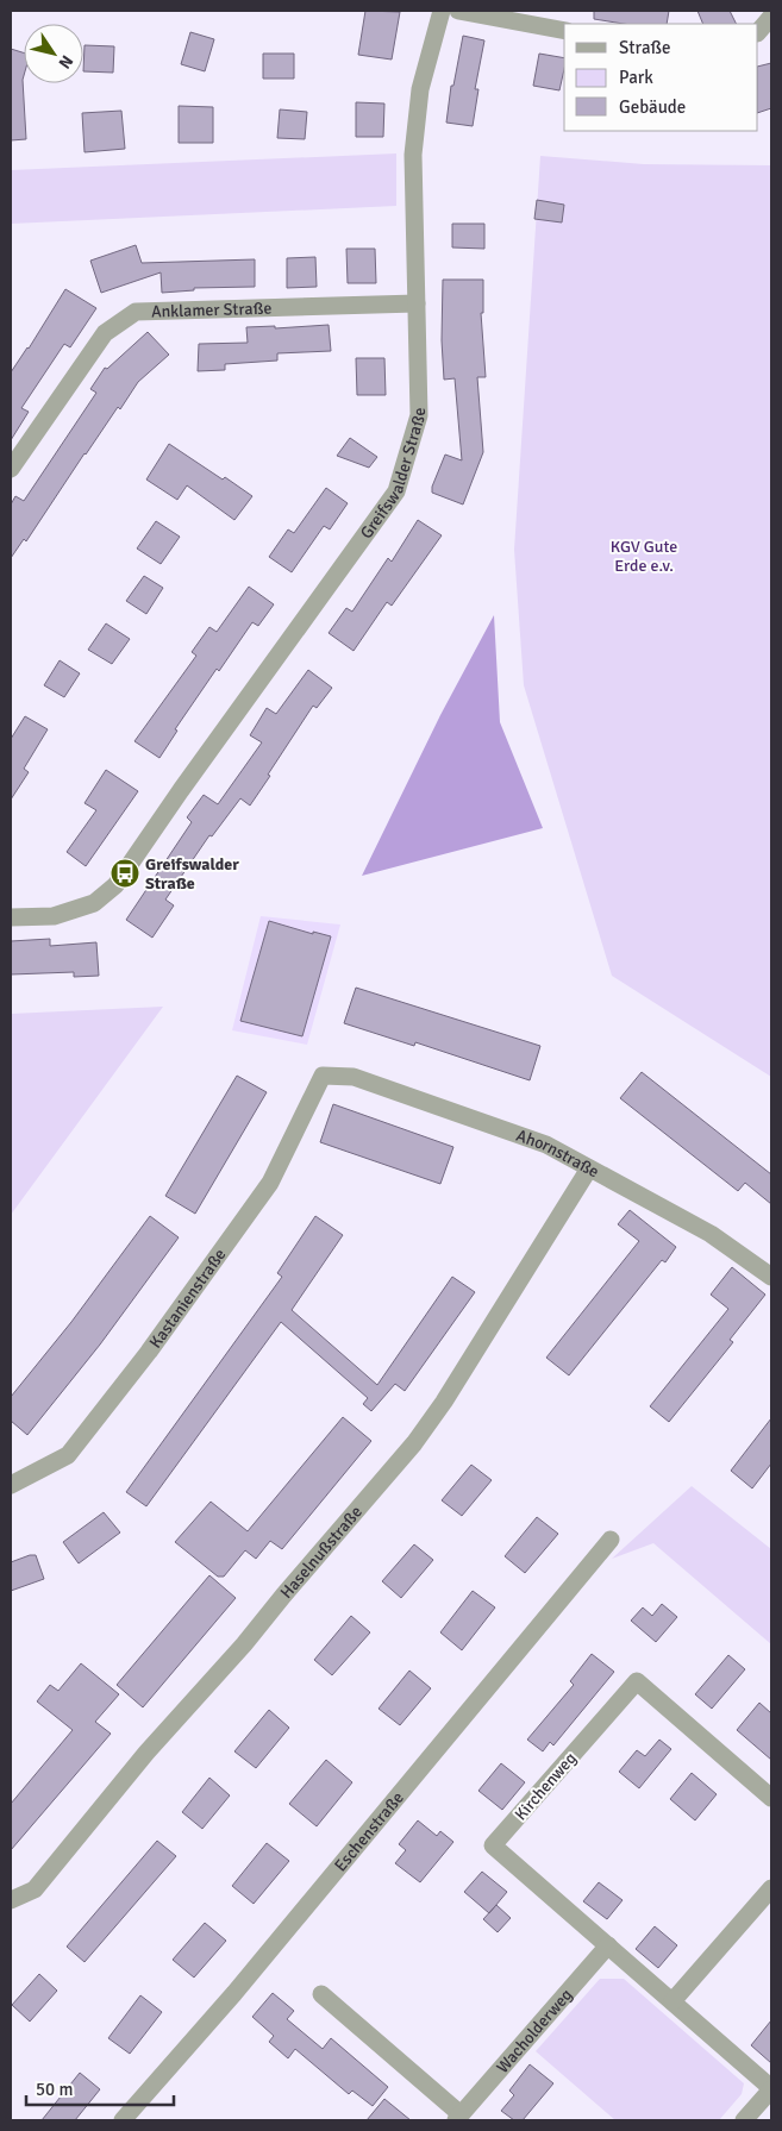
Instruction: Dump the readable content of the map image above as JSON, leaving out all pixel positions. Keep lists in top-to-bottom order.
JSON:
{
  "streets": {
    "street": [
      "Anklamer Straße",
      "Greifswalder Straße",
      "Ahornstraße",
      "Kastanienstraße",
      "Haselnußstraße",
      "Kirchenweg",
      "Eschenstraße",
      "Wacholderweg"
    ]
  },
  "crossings": [
    ["Anklamer Straße", "Greifswalder Straße"],
    ["Ahornstraße", "Kastanienstraße"],
    ["Ahornstraße", "Haselnußstraße"],
    ["Kirchenweg", "Wacholderweg"]
  ],
  "parks": ["KGV Gute Erde e.v."],
  "places": {
    "bus stop": ["Greifswalder Straße"]
  },
  "legend": ["Straße", "Park", "Gebäude"],
  "scale_bar": "50 m",
  "north": "bottom right"
}
